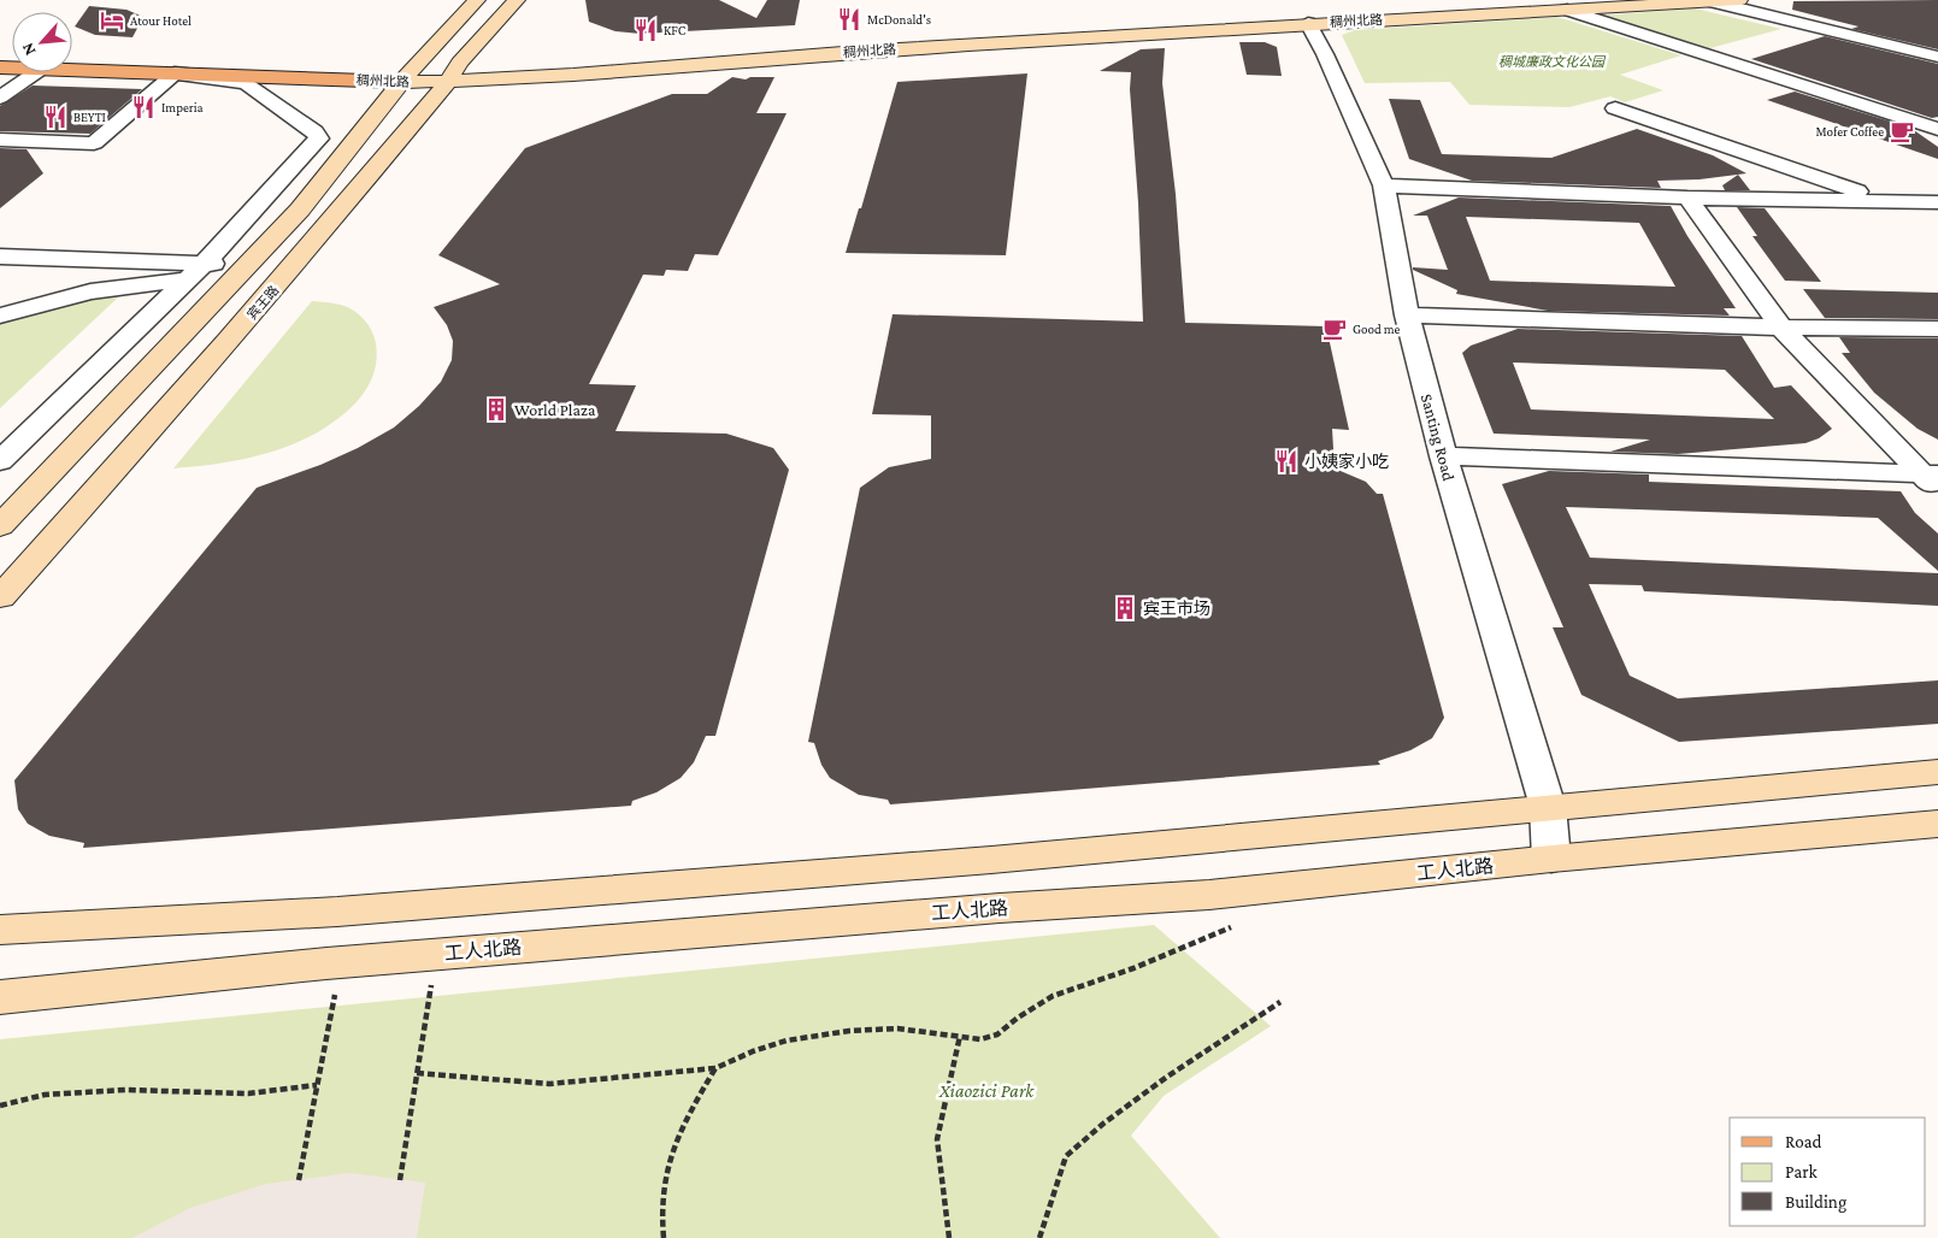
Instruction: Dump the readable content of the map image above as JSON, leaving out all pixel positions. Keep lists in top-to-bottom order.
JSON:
{
  "streets": {
    "main road": ["稠州北路", "宾王路", "工人北路"],
    "street": ["Santing Road"]
  },
  "crossings": [
    ["稠州北路", "宾王路"],
    ["稠州北路", "Santing Road"],
    ["Santing Road", "工人北路"]
  ],
  "parks": ["稠城廉政文化公园", "Xiaozici Park"],
  "places": {
    "restaurant": [
      "McDonald's",
      "KFC",
      "Imperia",
      "BEYTI",
      "小姨家小吃"
    ],
    "hotel": ["Atour Hotel"],
    "cafe": ["Mofer Coffee", "Good me"],
    "building": ["World Plaza", "宾王市场"]
  },
  "legend": ["Road", "Park", "Building"],
  "north": "bottom left"
}
